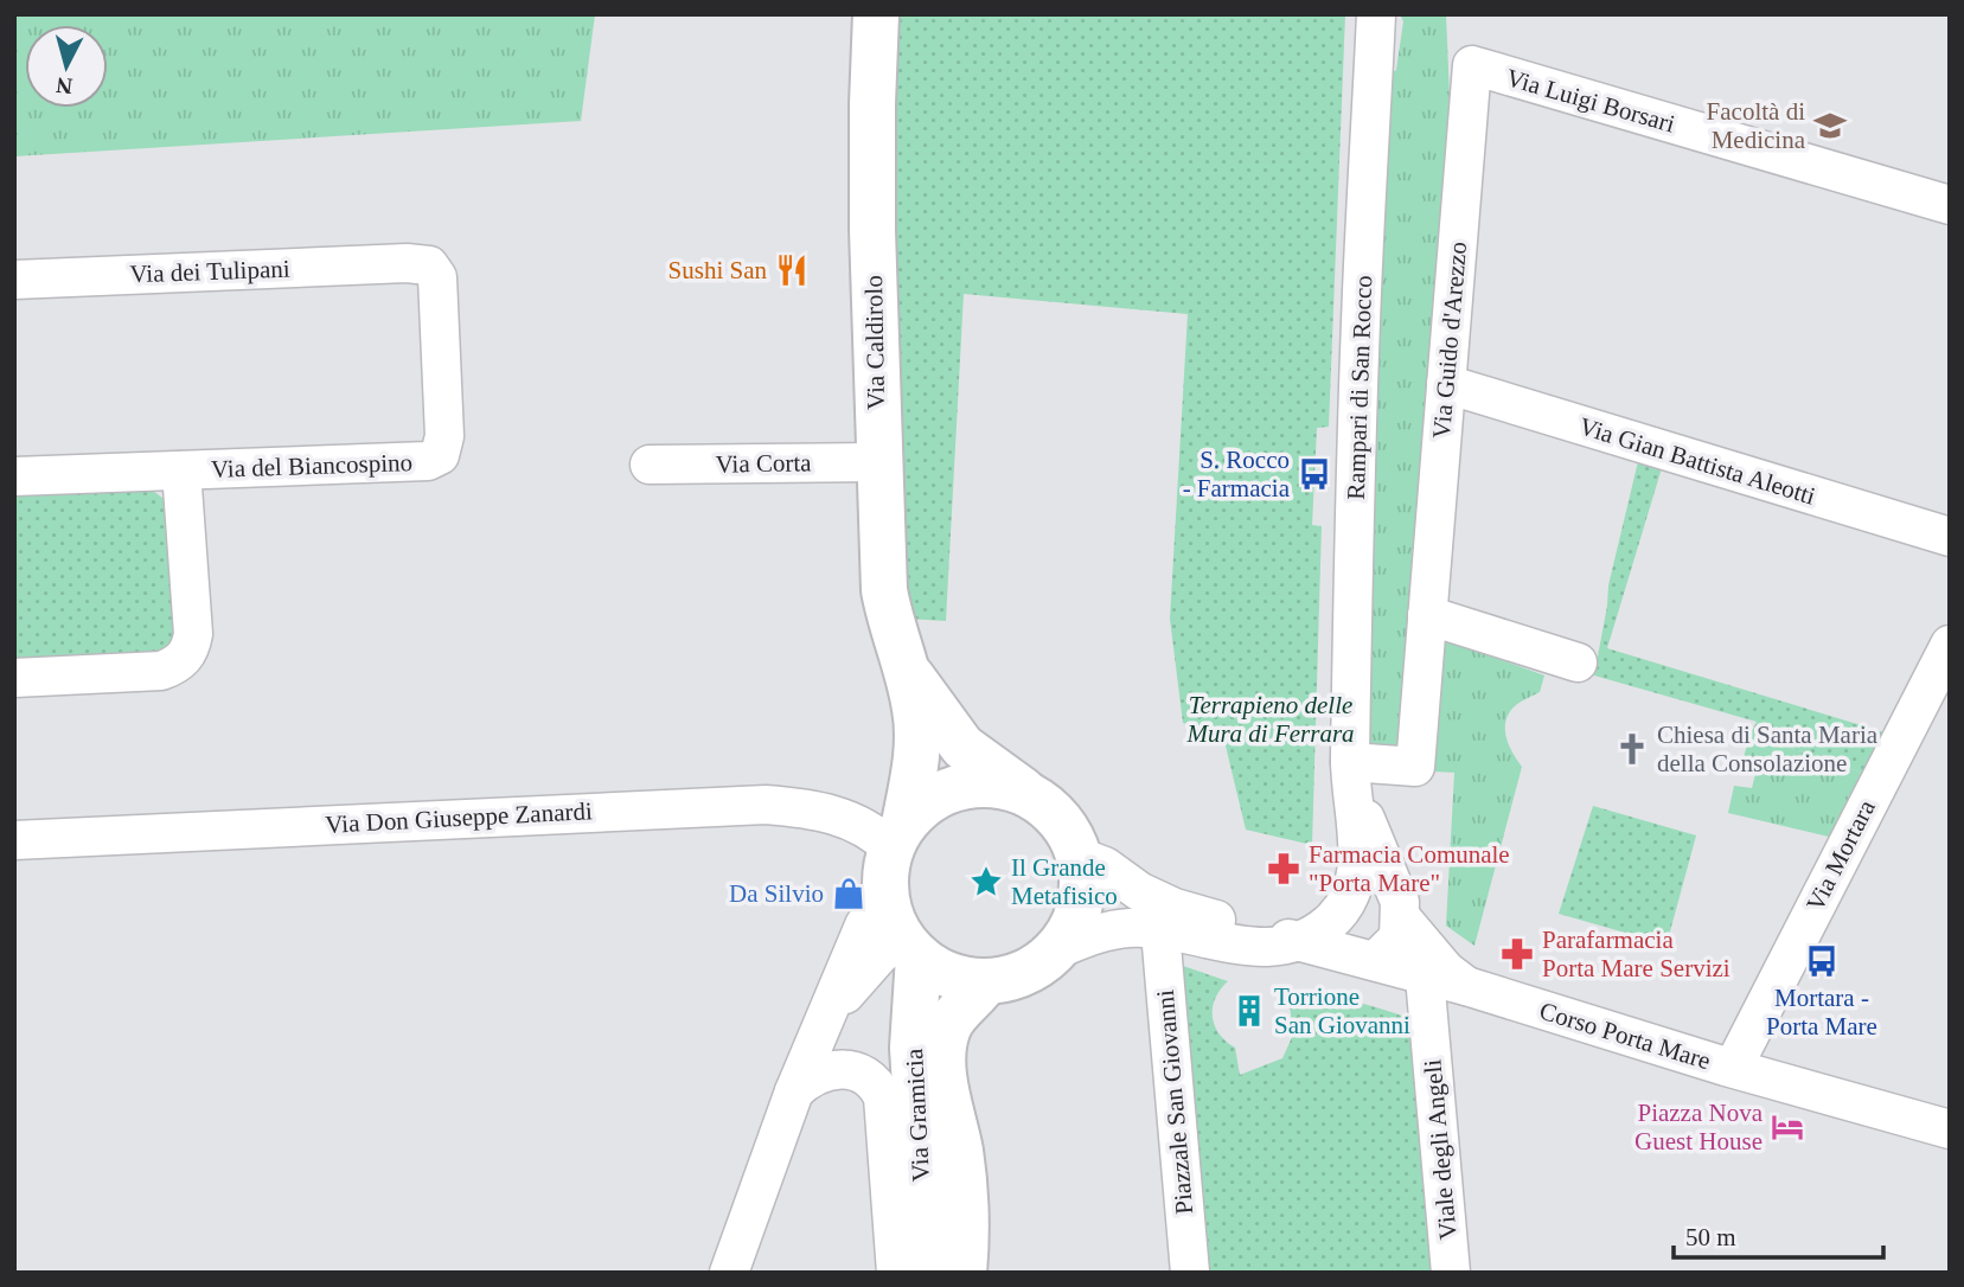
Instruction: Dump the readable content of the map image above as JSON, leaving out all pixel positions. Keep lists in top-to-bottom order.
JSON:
{
  "streets": {
    "main road": ["Via Caldirolo", "Via Gramicia"],
    "street": [
      "Via Luigi Borsari",
      "Via dei Tulipani",
      "Via Guido d'Arezzo",
      "Rampari di San Rocco",
      "Via Gian Battista Aleotti",
      "Via Corta",
      "Via del Biancospino",
      "Via Don Giuseppe Zanardi",
      "Via Mortara",
      "Corso Porta Mare",
      "Piazzale San Giovanni",
      "Viale degli Angeli"
    ]
  },
  "crossings": [
    ["Via Luigi Borsari", "Via Guido d'Arezzo"],
    ["Via dei Tulipani", "Via del Biancospino"],
    ["Via Guido d'Arezzo", "Rampari di San Rocco"],
    ["Via Guido d'Arezzo", "Via Gian Battista Aleotti"],
    ["Via Caldirolo", "Via Corta"],
    ["Via Caldirolo", "Via Don Giuseppe Zanardi"],
    ["Via Caldirolo", "Corso Porta Mare"],
    ["Via Caldirolo", "Via Gramicia"],
    ["Rampari di San Rocco", "Corso Porta Mare"],
    ["Via Don Giuseppe Zanardi", "Corso Porta Mare"],
    ["Via Don Giuseppe Zanardi", "Via Gramicia"],
    ["Via Mortara", "Corso Porta Mare"],
    ["Corso Porta Mare", "Piazzale San Giovanni"],
    ["Corso Porta Mare", "Via Gramicia"],
    ["Corso Porta Mare", "Viale degli Angeli"]
  ],
  "parks": ["Terrapieno delle Mura di Ferrara"],
  "places": {
    "school or university": ["Facoltà di Medicina"],
    "restaurant": ["Sushi San"],
    "bus stop": ["S. Rocco - Farmacia", "Mortara - Porta Mare"],
    "church": ["Chiesa di Santa Maria della Consolazione"],
    "pharmacy": ["Farmacia Comunale \"Porta Mare\"", "Parafarmacia Porta Mare Servizi"],
    "place": ["Il Grande Metafisico"],
    "shop": ["Da Silvio"],
    "building": ["Torrione San Giovanni"],
    "hotel": ["Piazza Nova Guest House"]
  },
  "scale_bar": "50 m",
  "north": "bottom"
}
